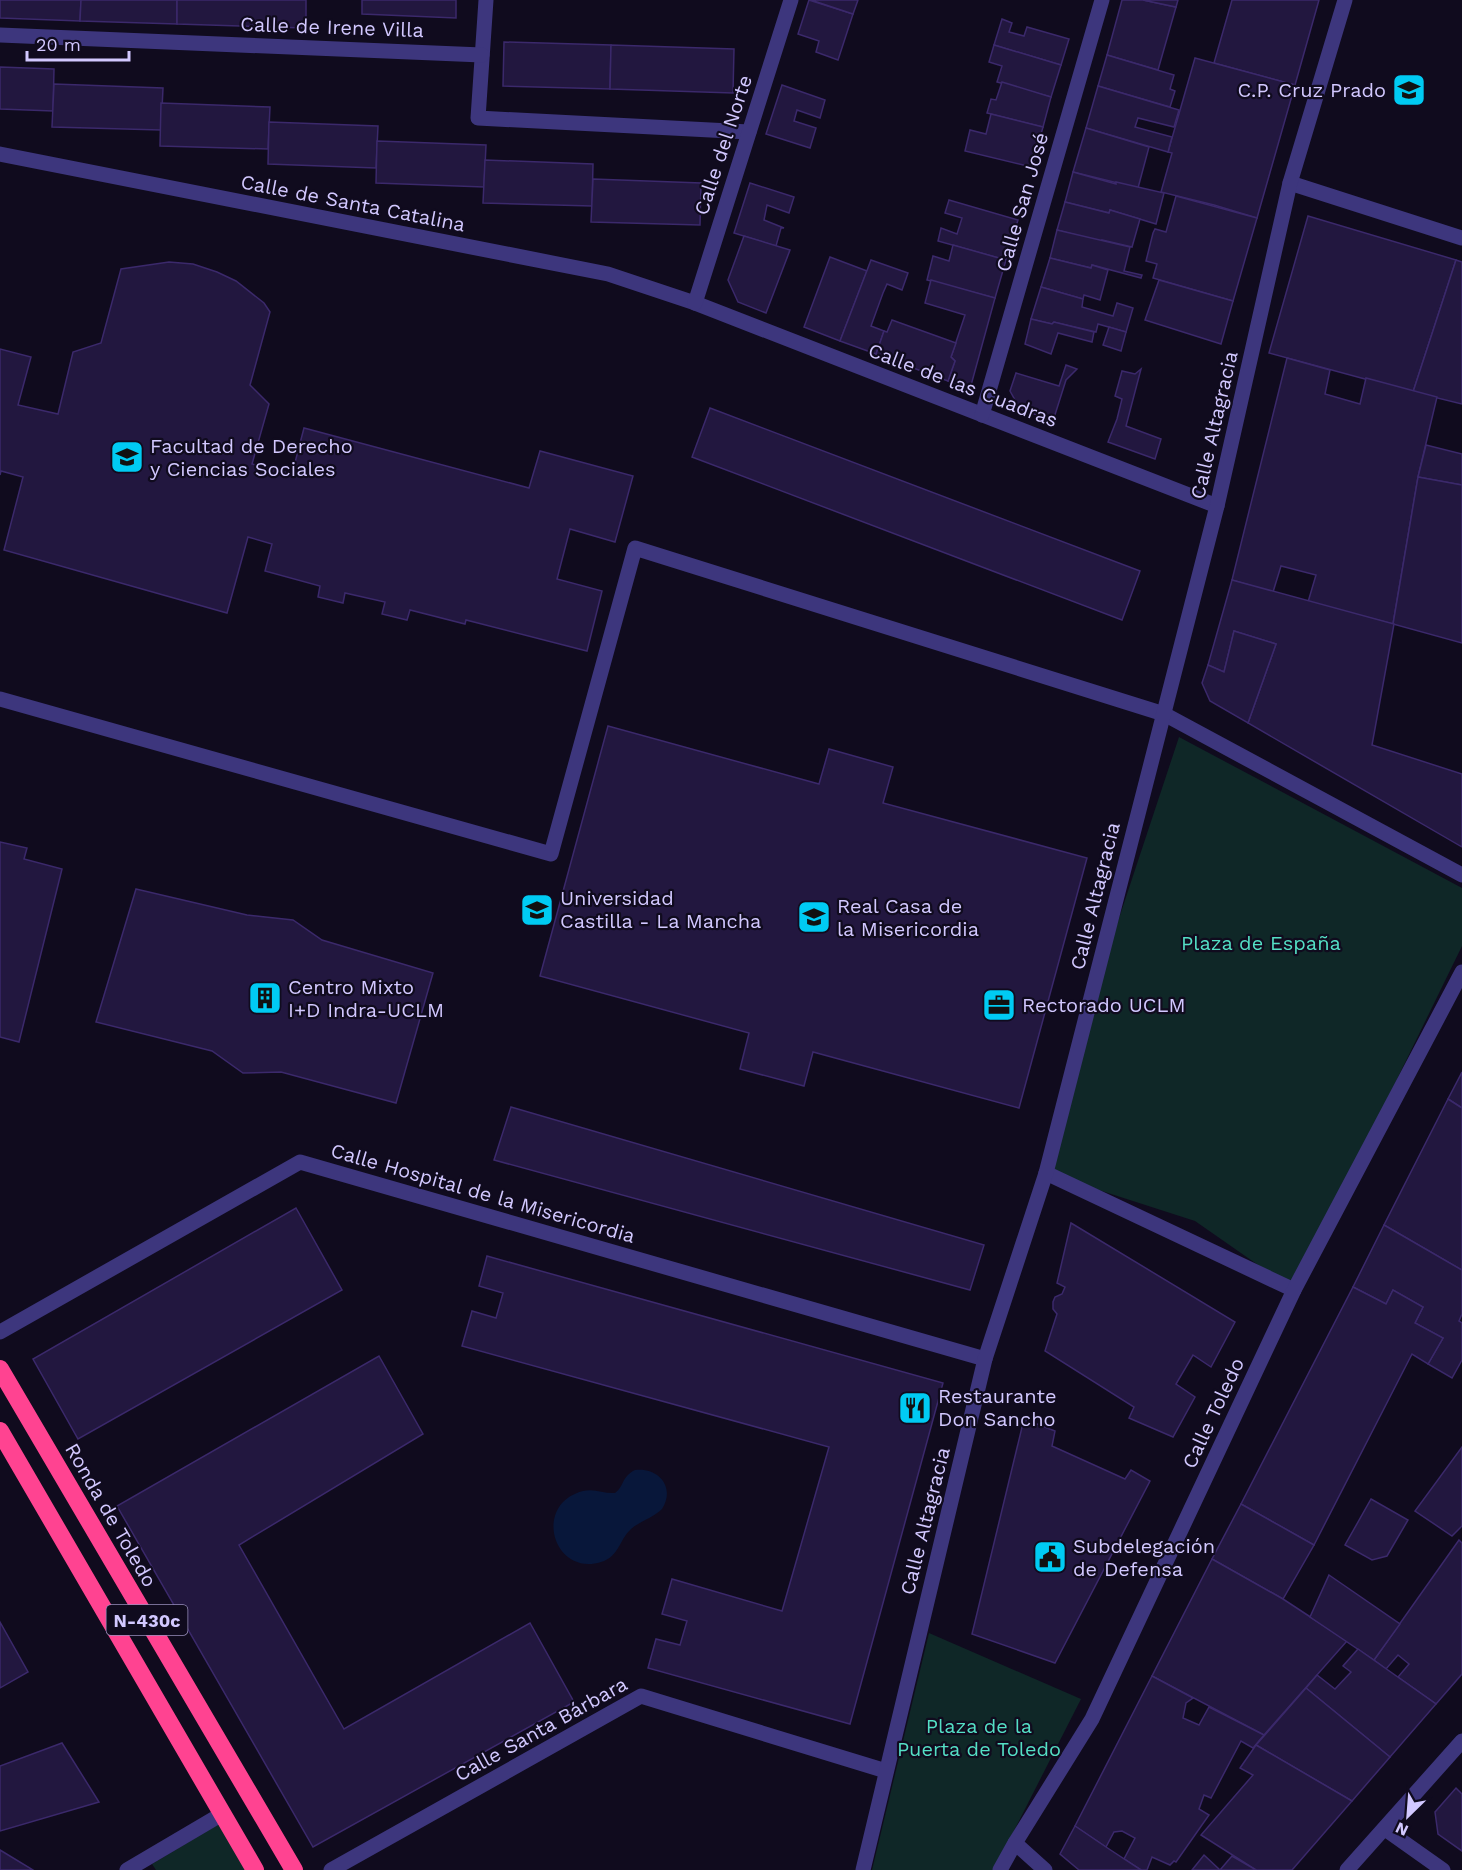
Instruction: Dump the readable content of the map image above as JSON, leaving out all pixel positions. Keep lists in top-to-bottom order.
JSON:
{
  "streets": {
    "highway": ["Ronda de Toledo", "N-430c"],
    "street": [
      "Calle de Irene Villa",
      "Calle del Norte",
      "Calle San José",
      "Calle de Santa Catalina",
      "Calle de las Cuadras",
      "Calle Altagracia",
      "Calle Hospital de la Misericordia",
      "Calle Toledo",
      "Calle Santa Bárbara"
    ]
  },
  "crossings": [
    ["Calle del Norte", "Calle de Santa Catalina"],
    ["Calle del Norte", "Calle de las Cuadras"],
    ["Calle San José", "Calle de las Cuadras"],
    ["Calle de Santa Catalina", "Calle de las Cuadras"],
    ["Calle de las Cuadras", "Calle Altagracia"],
    ["Calle Altagracia", "Calle Hospital de la Misericordia"],
    ["Calle Altagracia", "Calle Santa Bárbara"]
  ],
  "parks": ["Plaza de España", "Plaza de la Puerta de Toledo"],
  "places": {
    "school or university": [
      "C.P. Cruz Prado",
      "Facultad de Derecho y Ciencias Sociales",
      "Universidad Castilla - La Mancha",
      "Real Casa de la Misericordia"
    ],
    "building": ["Centro Mixto I+D Indra-UCLM"],
    "office": ["Rectorado UCLM"],
    "restaurant": ["Restaurante Don Sancho"],
    "public building": ["Subdelegación de Defensa"]
  },
  "scale_bar": "20 m",
  "north": "bottom left"
}
